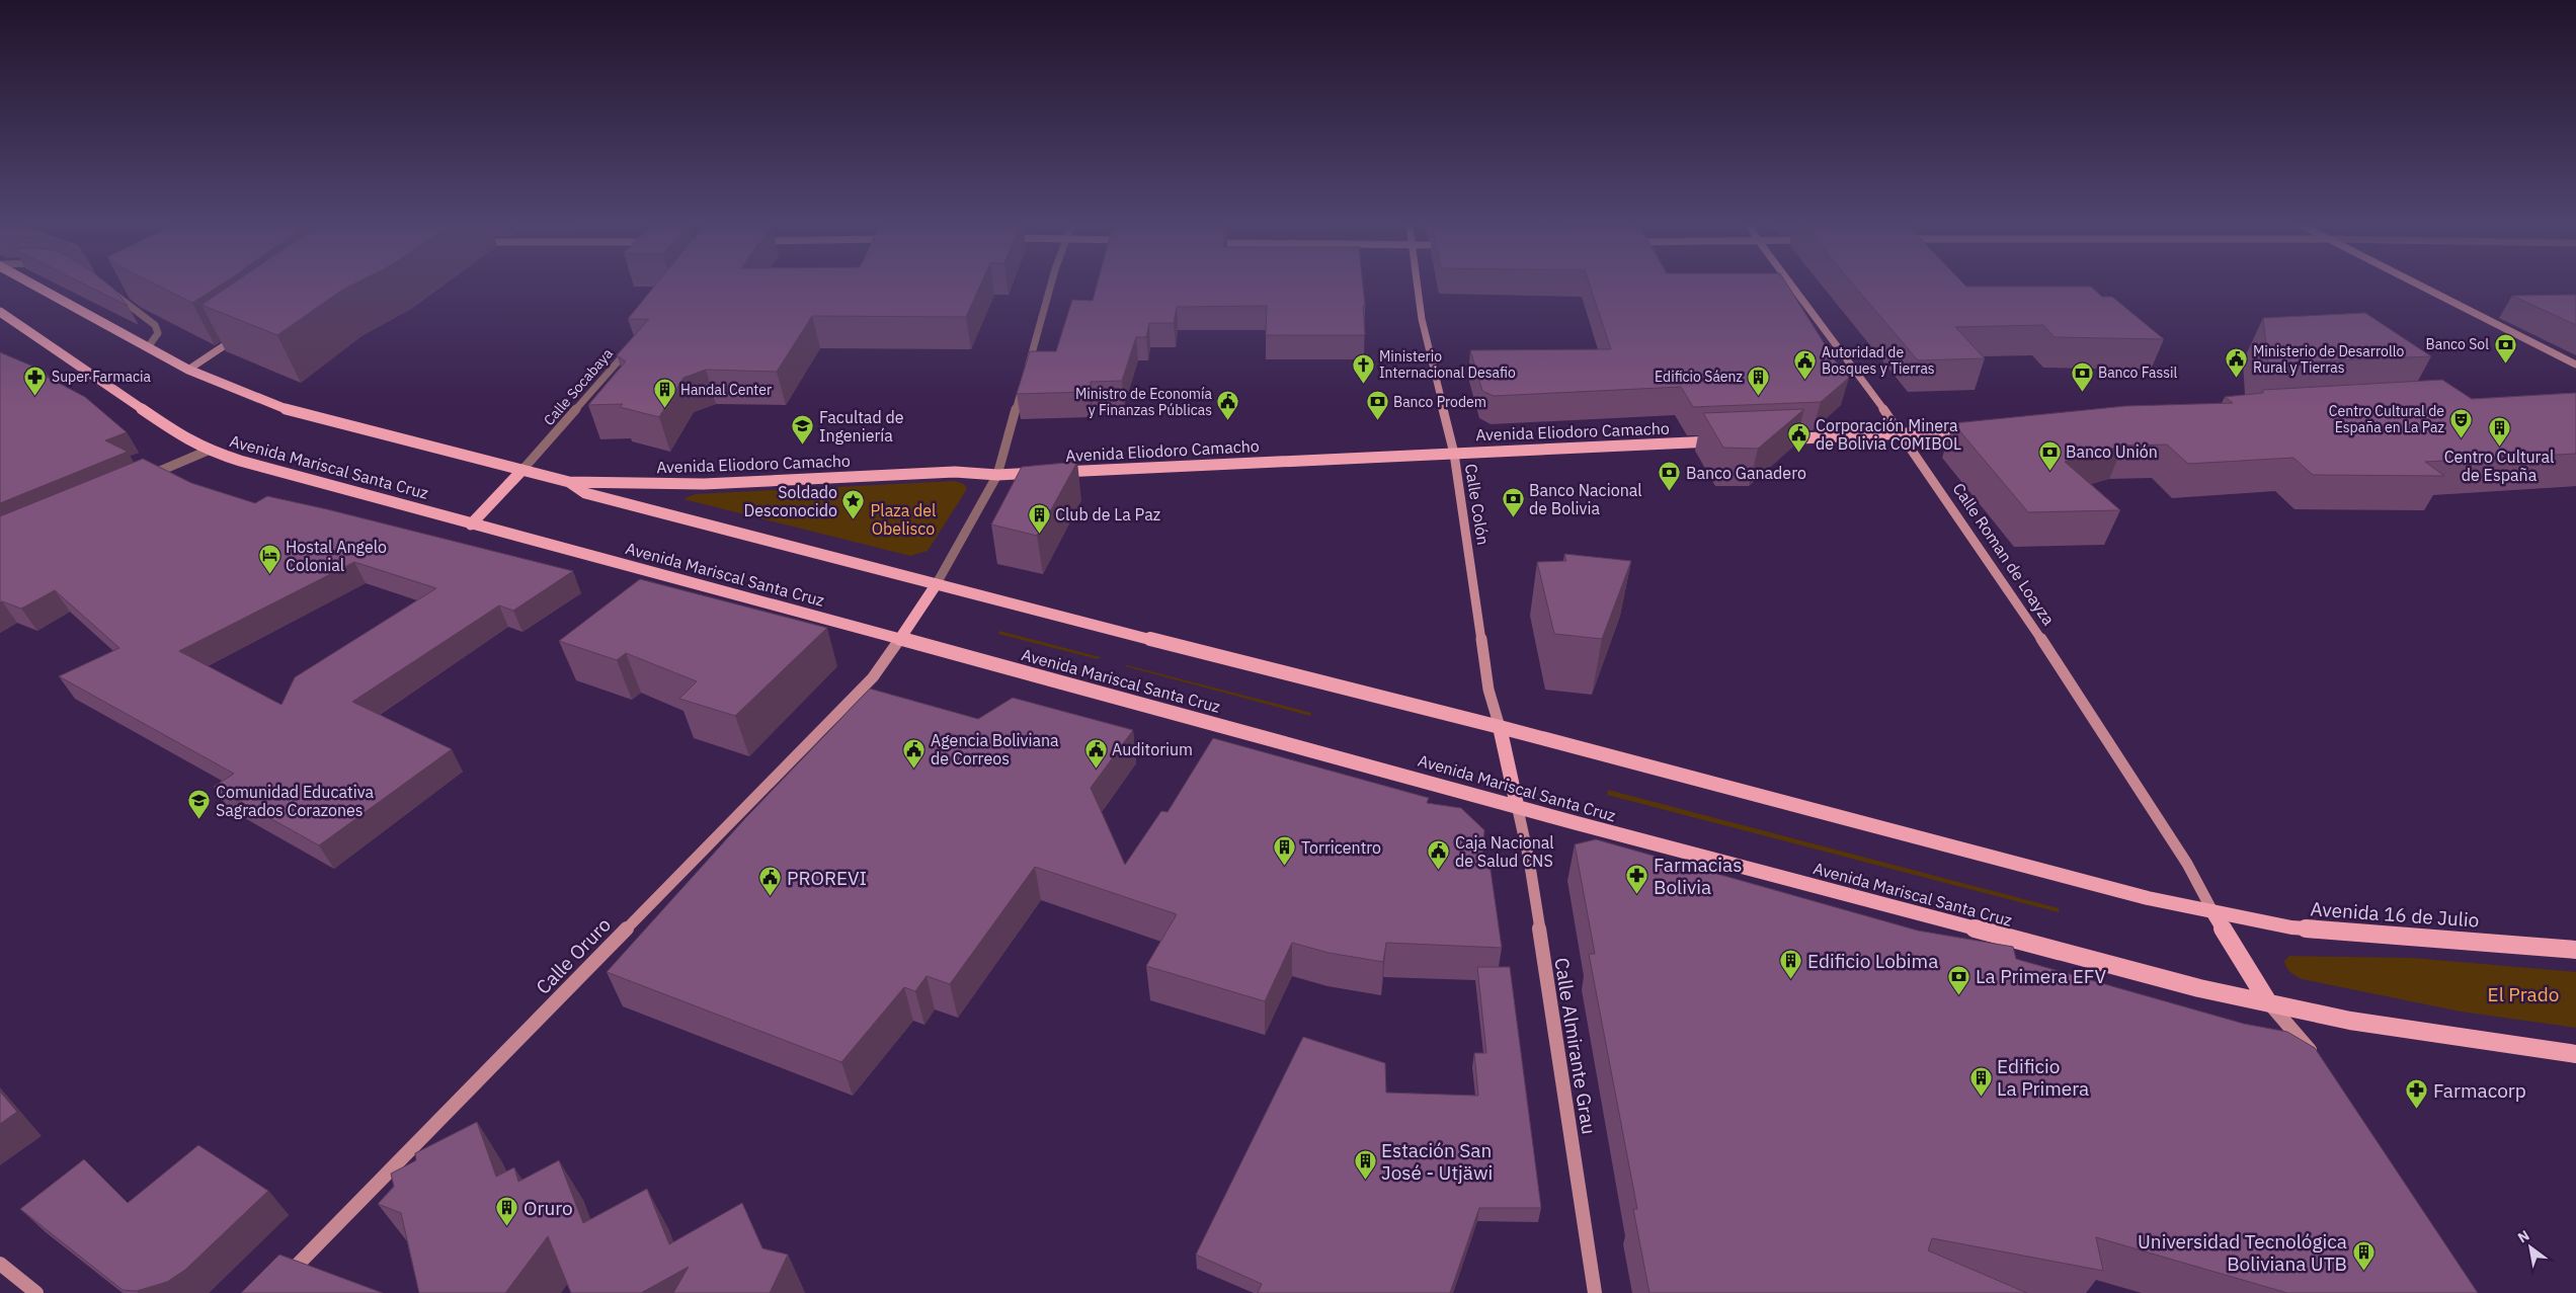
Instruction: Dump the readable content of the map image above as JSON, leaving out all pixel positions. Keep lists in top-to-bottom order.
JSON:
{
  "streets": {
    "main road": [
      "Avenida Eliodoro Camacho",
      "Avenida Mariscal Santa Cruz",
      "Calle Colón",
      "Calle Roman de Loayza",
      "Avenida 16 de Julio",
      "Calle Oruro",
      "Calle Almirante Grau"
    ],
    "street": ["Calle Socabaya"]
  },
  "crossings": [
    ["Avenida Eliodoro Camacho", "Calle Colón"],
    ["Avenida Mariscal Santa Cruz", "Calle Oruro"],
    ["Avenida Mariscal Santa Cruz", "Calle Almirante Grau"],
    ["Calle Roman de Loayza", "Avenida 16 de Julio"]
  ],
  "parks": ["Plaza del Obelisco", "El Prado"],
  "places": {
    "bank": [
      "Banco Sol",
      "Banco Fassil",
      "Banco Prodem",
      "Banco Unión",
      "Banco Ganadero",
      "Banco Nacional de Bolivia",
      "La Primera EFV"
    ],
    "public building": [
      "Ministerio de Desarrollo Rural y Tierras",
      "Autoridad de Bosques y Tierras",
      "Ministro de Economía y Finanzas Públicas",
      "Corporación Minera de Bolivia COMIBOL",
      "Agencia Boliviana de Correos",
      "Auditorium",
      "Caja Nacional de Salud CNS",
      "PROREVI"
    ],
    "church": ["Ministerio Internacional Desafio"],
    "pharmacy": ["Super Farmacia", "Farmacias Bolivia", "Farmacorp"],
    "building": [
      "Edificio Sáenz",
      "Handal Center",
      "Centro Cultural de España",
      "Club de La Paz",
      "Torricentro",
      "Edificio Lobima",
      "Edificio La Primera",
      "Estación San José - Utjäwi",
      "Oruro",
      "Universidad Tecnológica Boliviana UTB"
    ],
    "theatre": ["Centro Cultural de España en La Paz"],
    "school or university": ["Facultad de Ingeniería", "Comunidad Educativa Sagrados Corazones"],
    "place": ["Soldado Desconocido"],
    "hotel": ["Hostal Angelo Colonial"]
  },
  "north": "top left"
}
